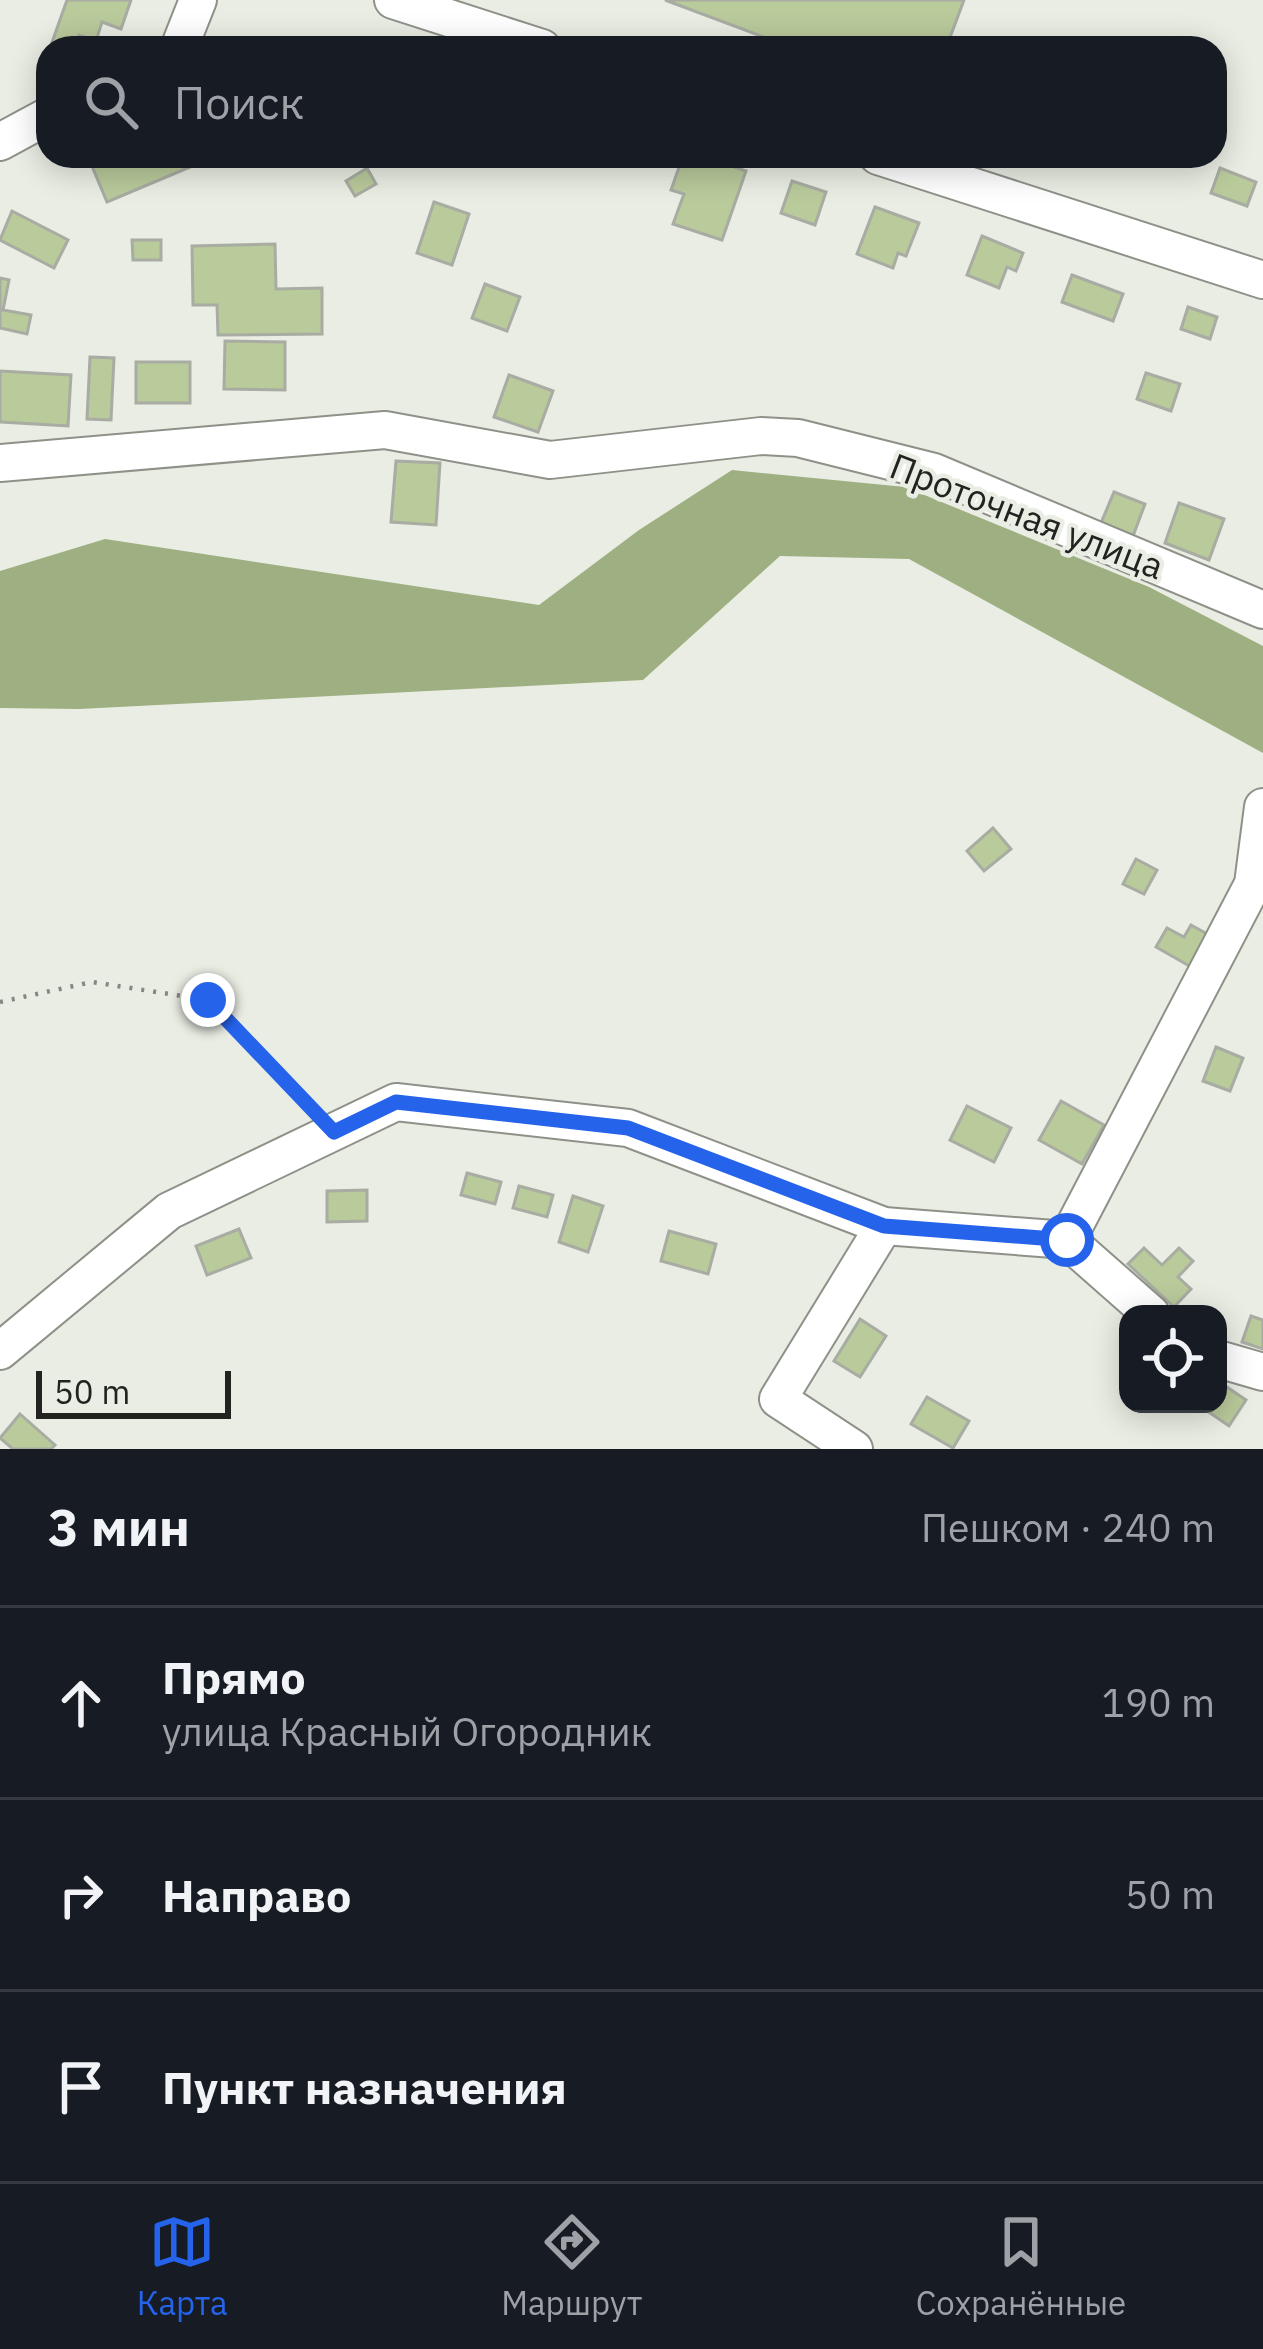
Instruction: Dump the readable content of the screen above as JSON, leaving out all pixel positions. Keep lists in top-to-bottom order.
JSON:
{
  "streets": {
    "street": ["Проточная улица"]
  },
  "scale_bar": "50 m",
  "page": {
    "search": "Поиск",
    "scale": "50 m",
    "heading": ["3 мин", "Пешком · 240 m"],
    "list": [
      ["Прямо", "улица Красный Огородник", "190 m"],
      ["Направо", "50 m"],
      "Пункт назначения"
    ],
    "nav": ["Карта", "Маршрут", "Сохранённые"]
  }
}
